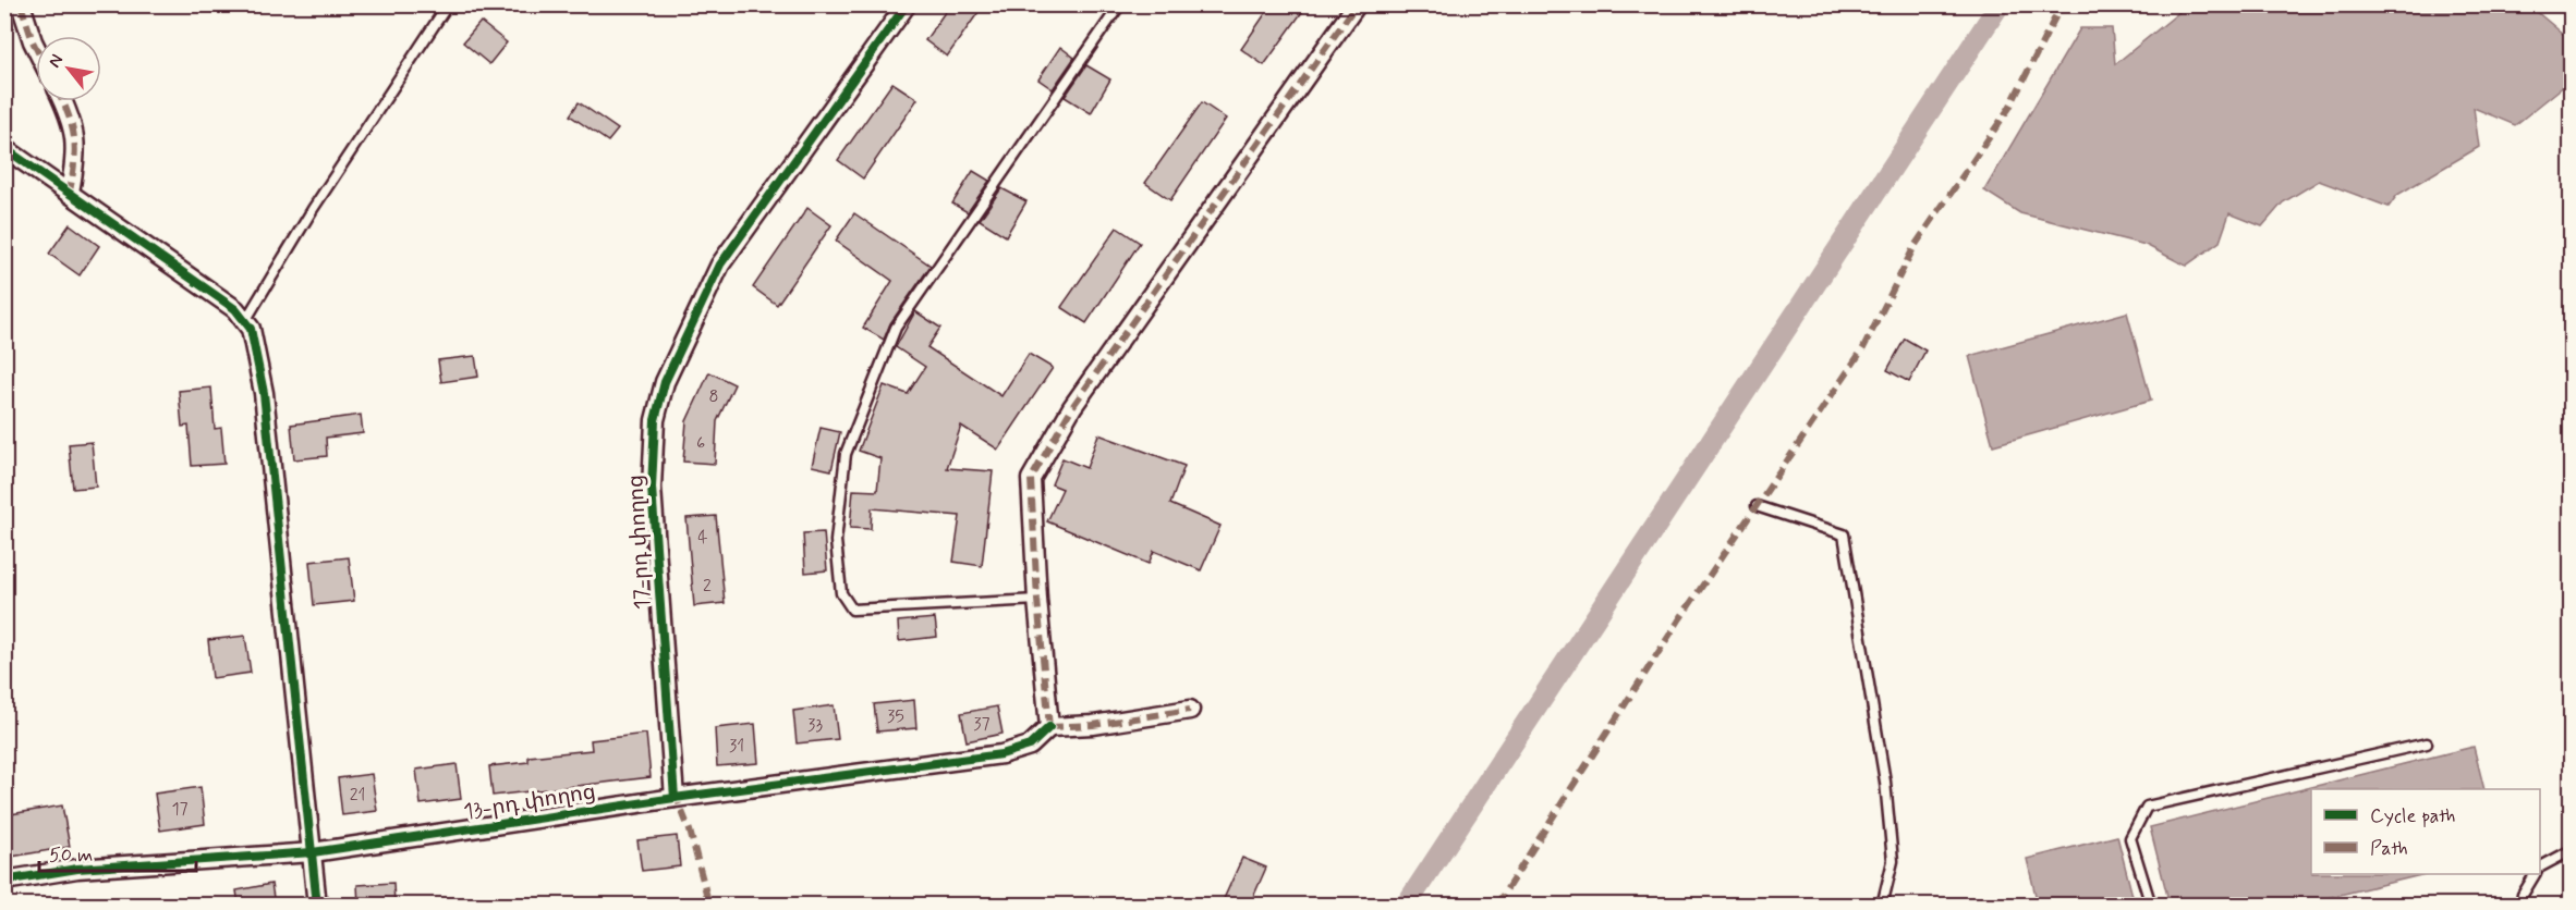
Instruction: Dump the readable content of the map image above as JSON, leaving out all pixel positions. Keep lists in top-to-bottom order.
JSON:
{
  "streets": {
    "street": ["17-րդ փողոց", "13-րդ փողոց"]
  },
  "crossings": [
    ["17-րդ փողոց", "13-րդ փողոց"]
  ],
  "house_numbers": [
    "8",
    "6",
    "4",
    "2",
    "35",
    "37",
    "33",
    "31",
    "21",
    "17"
  ],
  "legend": ["Cycle path", "Path"],
  "scale_bar": "50 m",
  "north": "top left"
}
